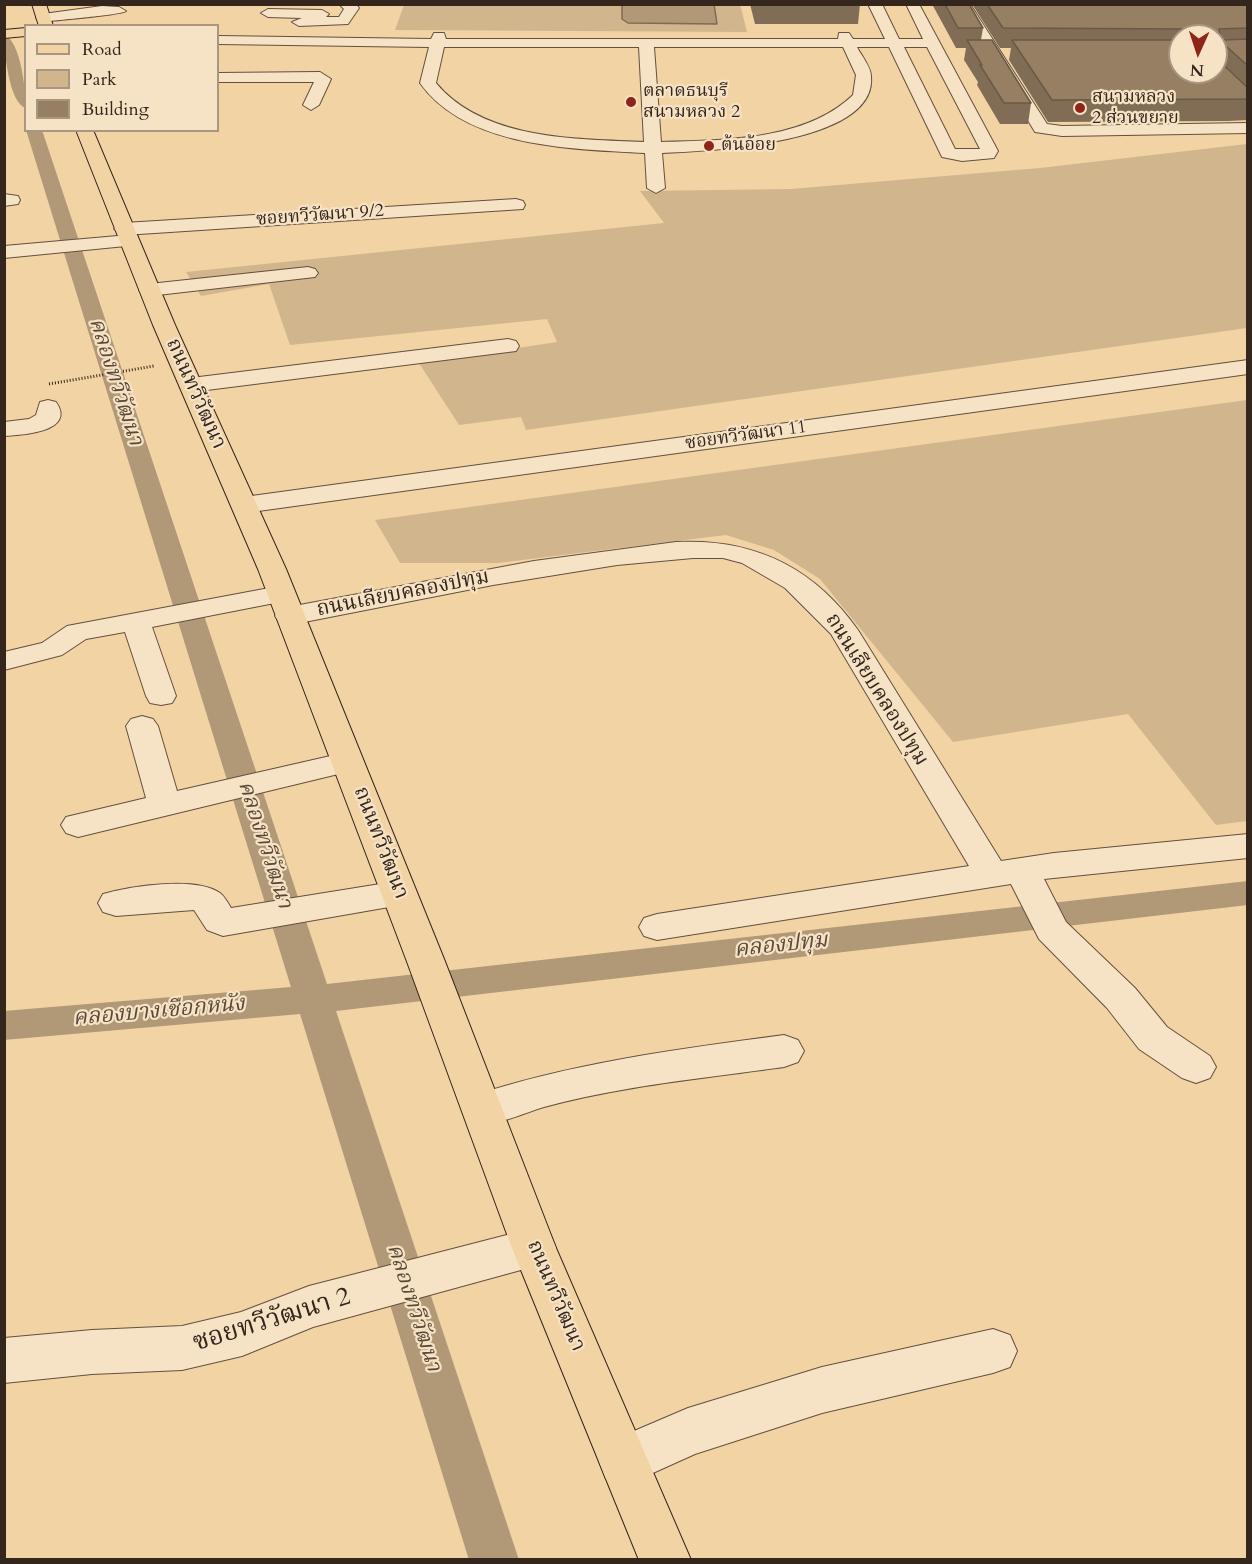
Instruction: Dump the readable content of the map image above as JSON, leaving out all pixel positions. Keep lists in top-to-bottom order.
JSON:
{
  "streets": {
    "main road": ["ถนนทวีวัฒนา"],
    "street": [
      "ซอยทวีวัฒนา 9/2",
      "ซอยทวีวัฒนา 11",
      "ถนนเลียบคลองปทุม",
      "ซอยทวีวัฒนา 2"
    ]
  },
  "crossings": [
    ["ซอยทวีวัฒนา 9/2", "ถนนทวีวัฒนา"],
    ["ถนนทวีวัฒนา", "ซอยทวีวัฒนา 11"],
    ["ถนนทวีวัฒนา", "ถนนเลียบคลองปทุม"],
    ["ถนนทวีวัฒนา", "ซอยทวีวัฒนา 2"]
  ],
  "water": ["คลองทวีวัฒนา", "คลองปทุม", "คลองบางเชือกหนัง"],
  "places": ["ตลาดธนบุรี สนามหลวง 2", "สนามหลวง 2 ส่วนขยาย", "ต้นอ้อย"],
  "legend": ["Road", "Park", "Building"],
  "north": "bottom"
}
